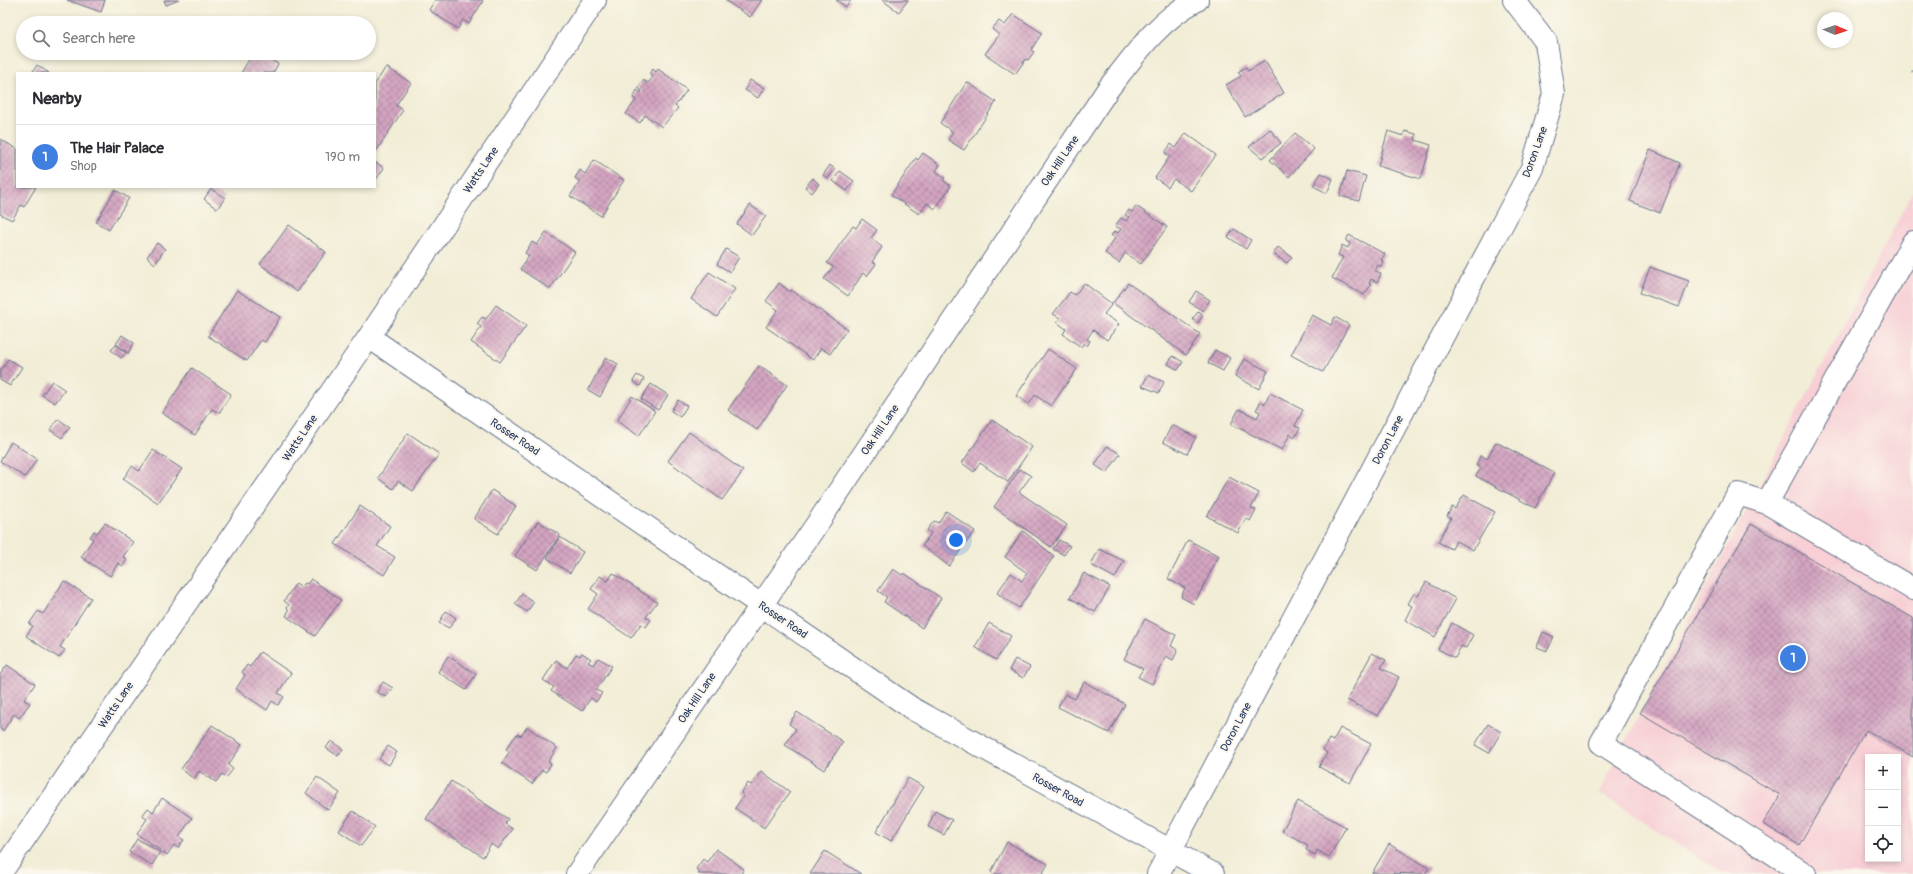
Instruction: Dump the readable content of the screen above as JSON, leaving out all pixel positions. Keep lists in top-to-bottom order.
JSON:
{
  "streets": {
    "street": [
      "Doron Lane",
      "Oak Hill Lane",
      "Watts Lane",
      "Rosser Road"
    ]
  },
  "crossings": [
    ["Doron Lane", "Rosser Road"],
    ["Oak Hill Lane", "Rosser Road"],
    ["Watts Lane", "Rosser Road"]
  ],
  "north": "right",
  "page": {
    "search": "Search here",
    "heading": "Nearby",
    "list": [
      {
        "mark": "1",
        "name": "The Hair Palace",
        "note": "Shop",
        "value": "190 m"
      }
    ],
    "pins": "1",
    "map_buttons": ["+", "−"]
  }
}
